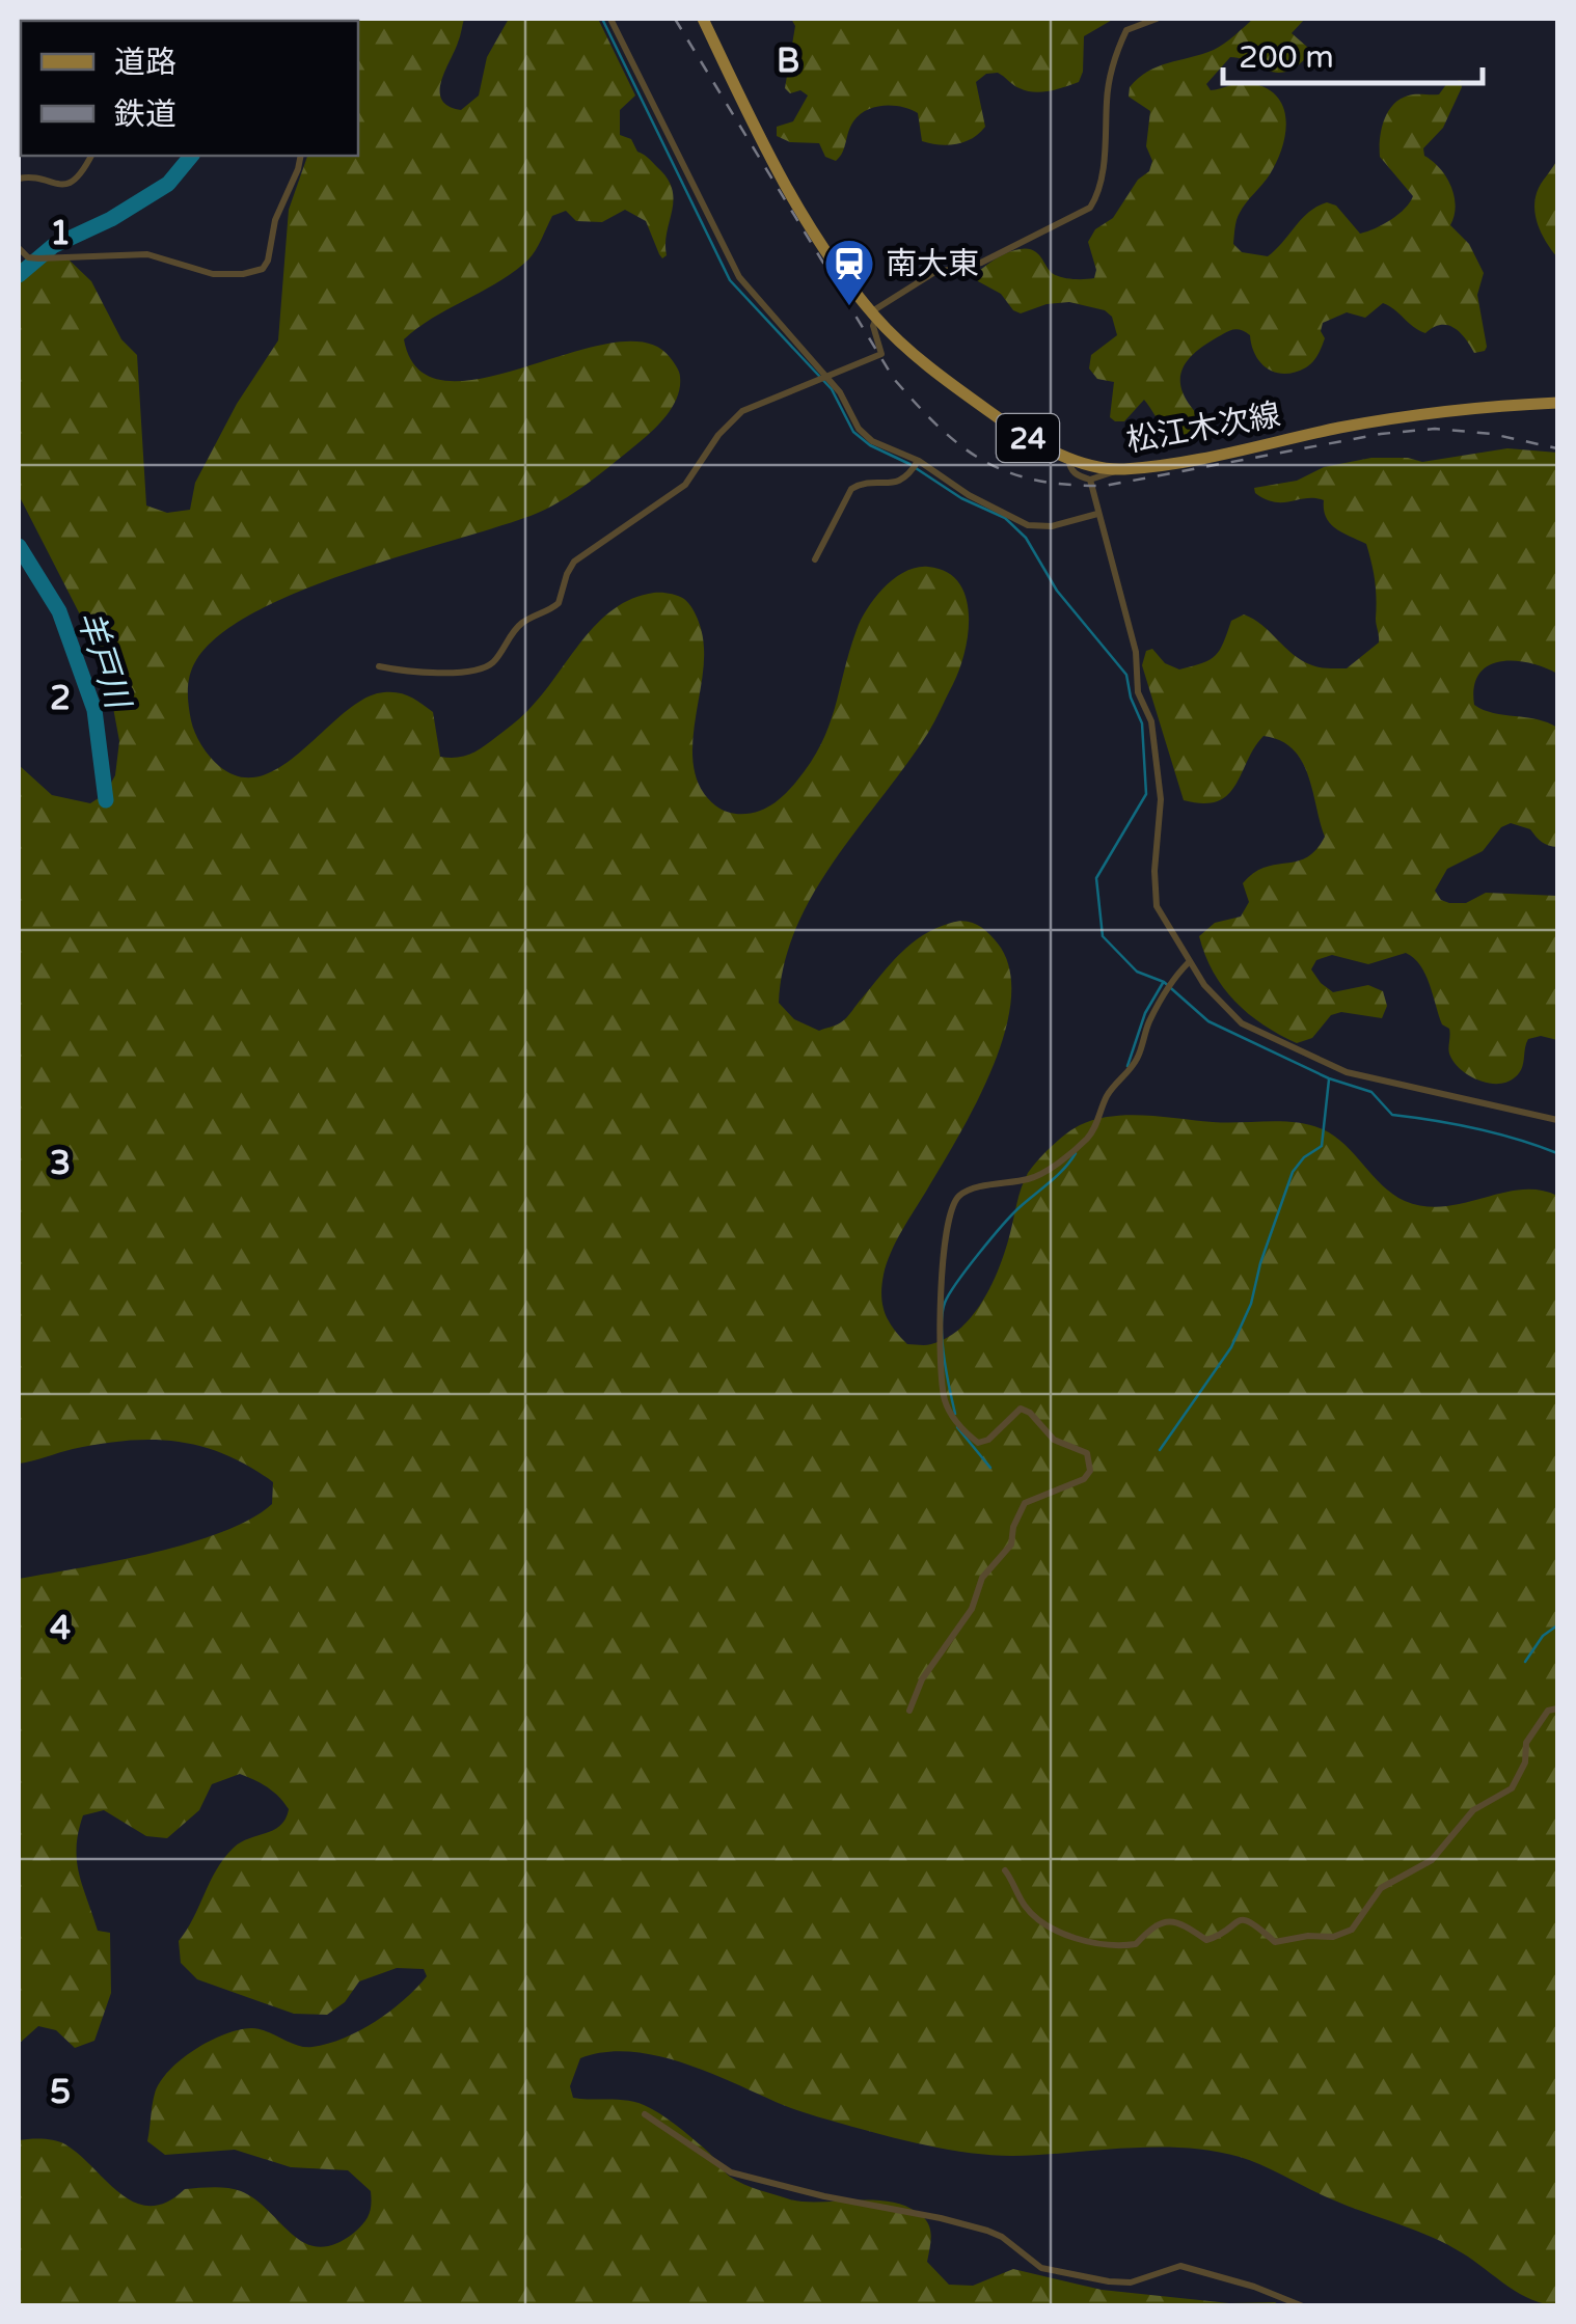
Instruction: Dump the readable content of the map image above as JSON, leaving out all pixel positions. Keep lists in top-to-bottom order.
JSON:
{
  "streets": {
    "main road": ["松江木次線", "24"]
  },
  "water": ["羊戸川"],
  "places": {
    "station": ["南大東"]
  },
  "legend": ["道路", "鉄道"],
  "scale_bar": "200 m",
  "grid": {
    "columns": ["B"],
    "rows": [
      "1",
      "2",
      "3",
      "4",
      "5"
    ]
  }
}
